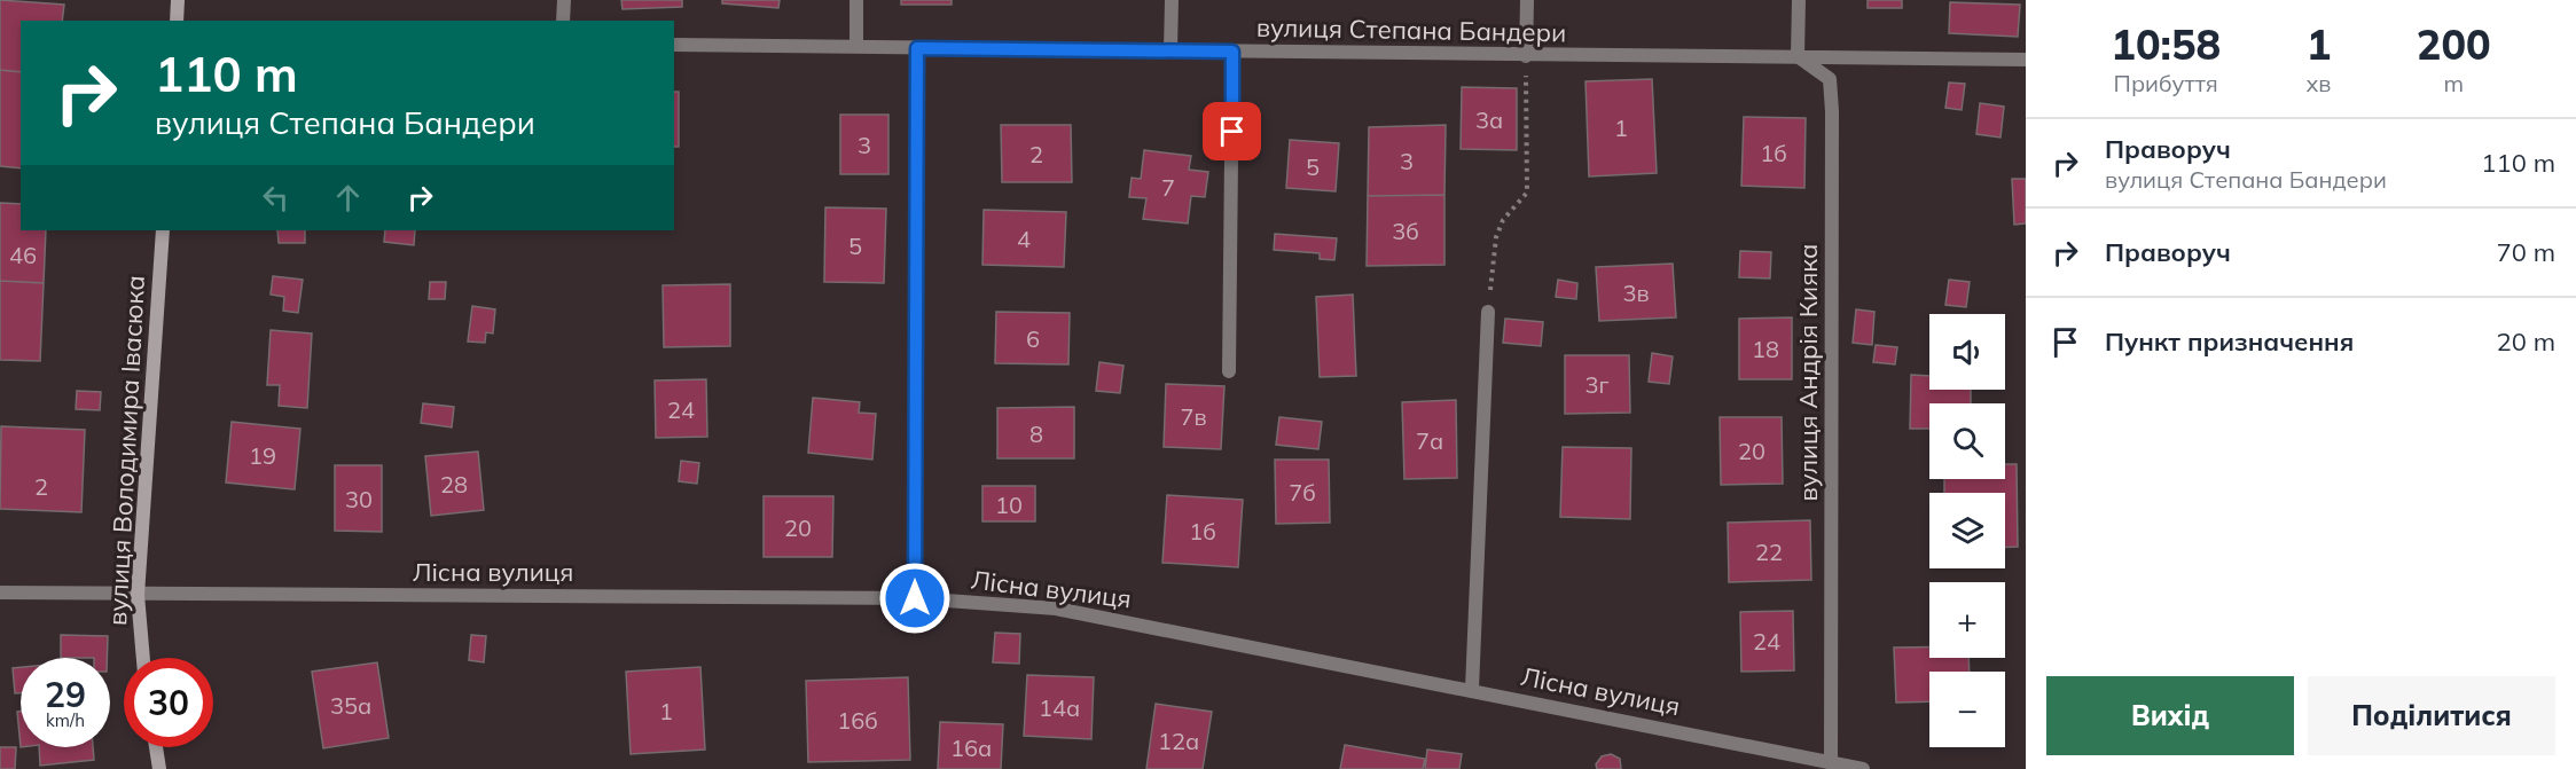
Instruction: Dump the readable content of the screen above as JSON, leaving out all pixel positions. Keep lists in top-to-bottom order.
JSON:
{
  "streets": {
    "main road": ["вулиця Володимира Івасюка"],
    "street": ["вулиця Степана Бандери", "вулиця Андрія Кияка", "Лісна вулиця"]
  },
  "crossings": [
    ["вулиця Степана Бандери", "вулиця Андрія Кияка"],
    ["вулиця Андрія Кияка", "Лісна вулиця"],
    ["вулиця Володимира Івасюка", "Лісна вулиця"]
  ],
  "house_numbers": [
    "3а",
    "1",
    "3",
    "1б",
    "2",
    "3",
    "5",
    "7",
    "3б",
    "4",
    "5",
    "46",
    "3в",
    "6",
    "18",
    "3г",
    "24",
    "7в",
    "8",
    "7а",
    "20",
    "19",
    "28",
    "2",
    "7б",
    "30",
    "10",
    "20",
    "1б",
    "22",
    "24",
    "35а",
    "14а",
    "1",
    "16б",
    "12а",
    "16а"
  ],
  "page": {
    "eta": [
      "10:58",
      "Прибуття",
      "1",
      "хв",
      "200",
      "m"
    ],
    "turn": ["110 m", "вулиця Степана Бандери"],
    "list": [
      {
        "name": "Праворуч",
        "note": "вулиця Степана Бандери",
        "value": "110 m"
      },
      {
        "name": "Праворуч",
        "value": "70 m"
      },
      {
        "name": "Пункт призначення",
        "value": "20 m"
      }
    ],
    "map_buttons": ["+", "−"],
    "speed": "29 km/h",
    "limit": "30",
    "buttons": ["Вихід", "Поділитися"]
  }
}
